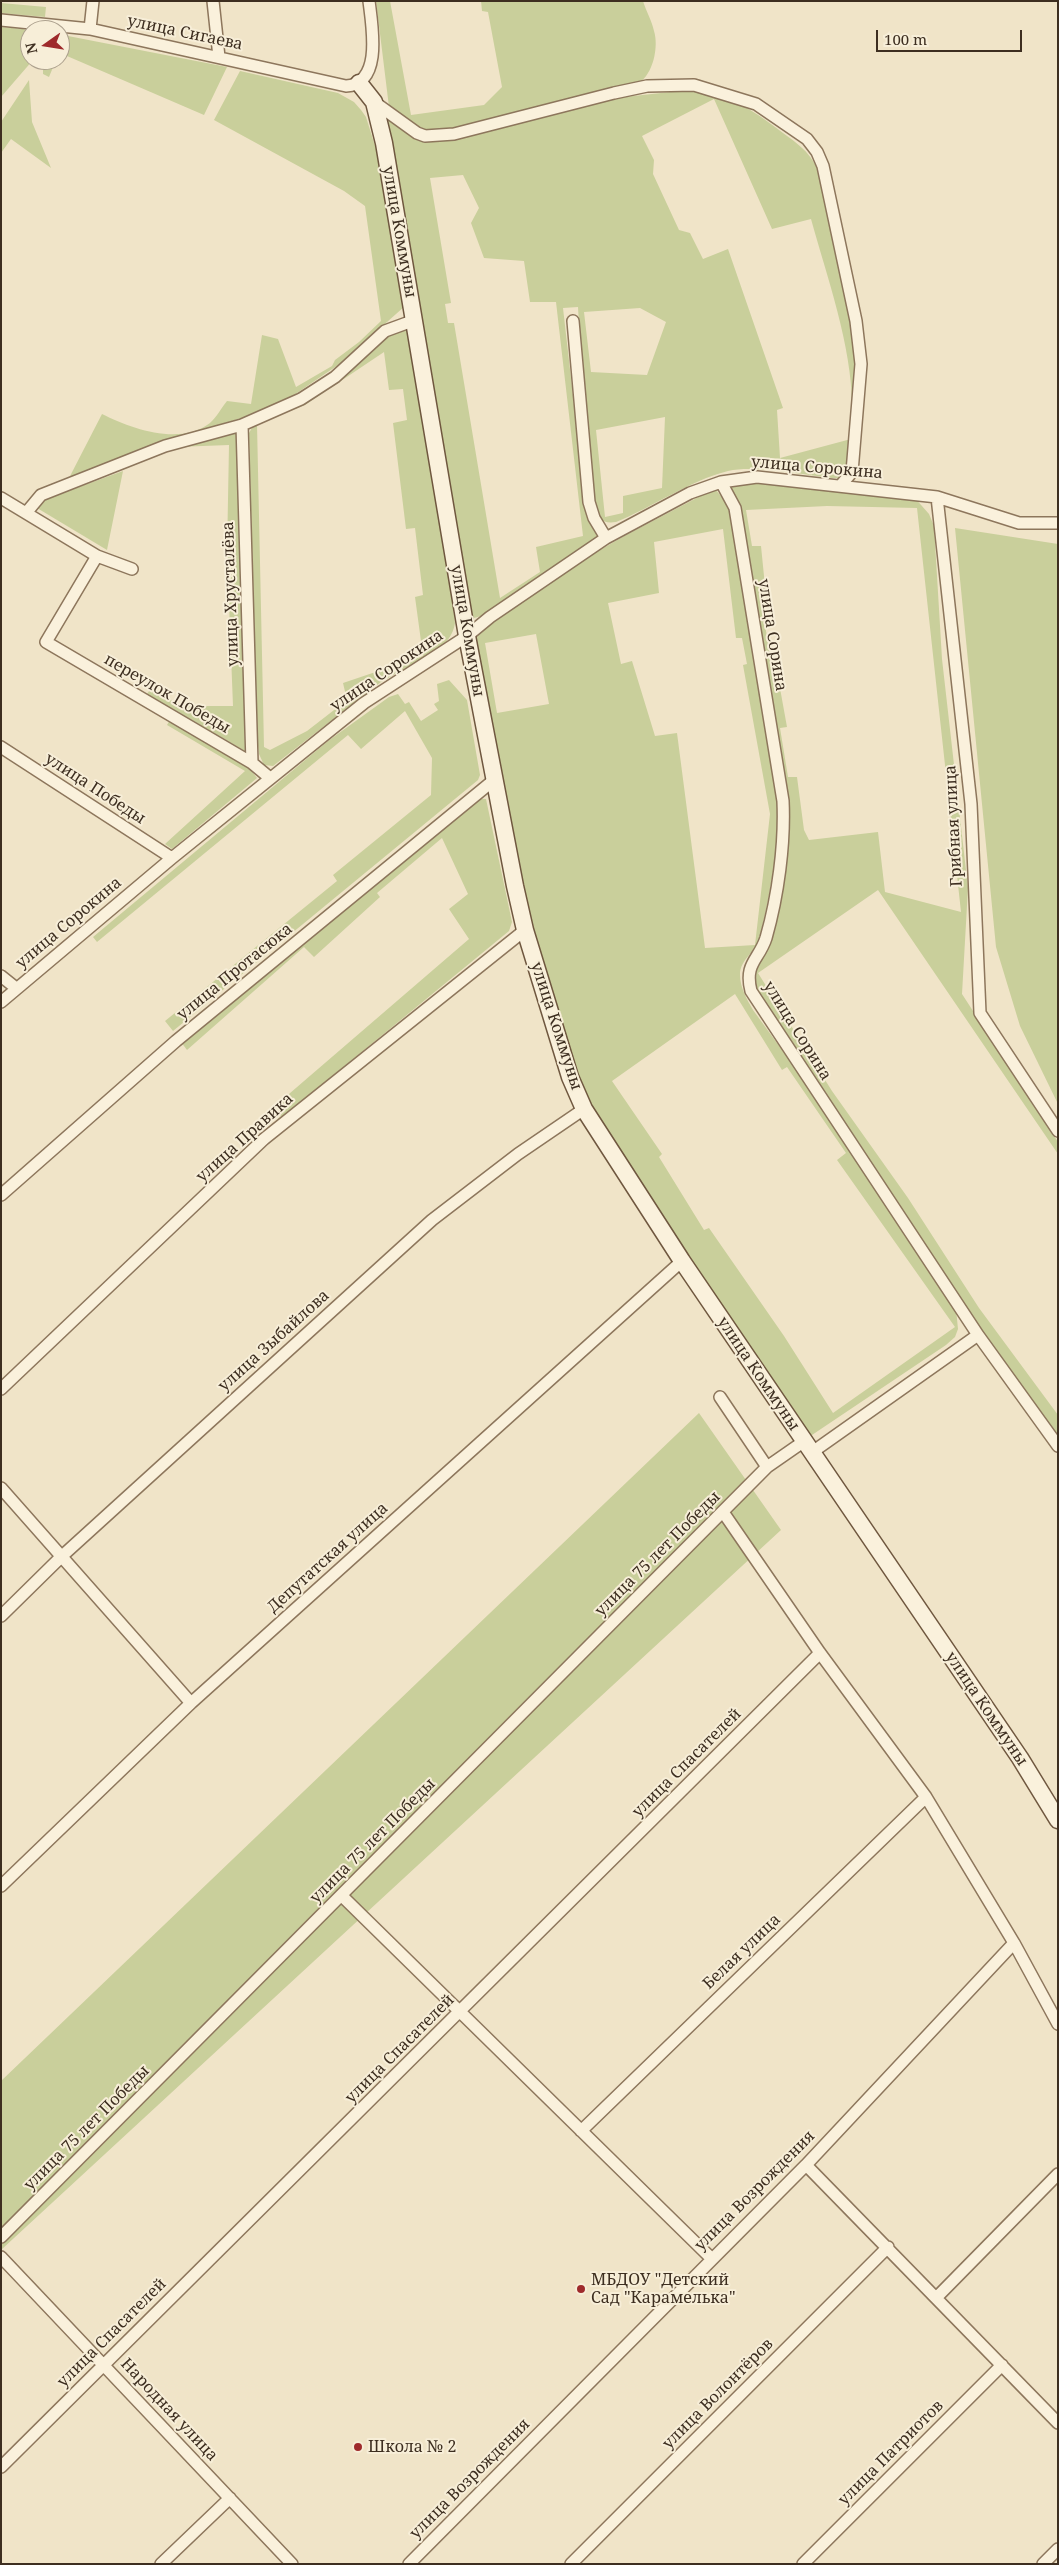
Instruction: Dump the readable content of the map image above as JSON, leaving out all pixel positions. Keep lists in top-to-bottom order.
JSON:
{
  "streets": {
    "street": [
      "улица Сигаева",
      "улица Коммуны",
      "улица Сорокина",
      "улица Хрусталёва",
      "улица Сорина",
      "переулок Победы",
      "улица Победы",
      "Грибная улица",
      "улица Протасюка",
      "улица Правика",
      "улица Зыбайлова",
      "улица 75 лет Победы",
      "Депутатская улица",
      "улица Спасателей",
      "Белая улица",
      "улица Возрождения",
      "улица Волонтёров",
      "Народная улица",
      "улица Патриотов"
    ]
  },
  "crossings": [
    ["улица Коммуны", "улица Сорокина"],
    ["улица Коммуны", "улица Протасюка"],
    ["улица Коммуны", "улица Правика"],
    ["улица Коммуны", "улица Зыбайлова"],
    ["улица Коммуны", "улица 75 лет Победы"],
    ["улица Коммуны", "Депутатская улица"],
    ["улица Сорокина", "улица Сорина"],
    ["улица Сорокина", "переулок Победы"],
    ["улица Сорокина", "улица Победы"],
    ["улица Сорокина", "Грибная улица"],
    ["улица Хрусталёва", "переулок Победы"],
    ["улица Сорина", "улица 75 лет Победы"],
    ["улица Спасателей", "Народная улица"]
  ],
  "places": ["МБДОУ \"Детский Сад \"Карамелька\"", "Школа № 2"],
  "scale_bar": "100 m",
  "north": "left"
}
